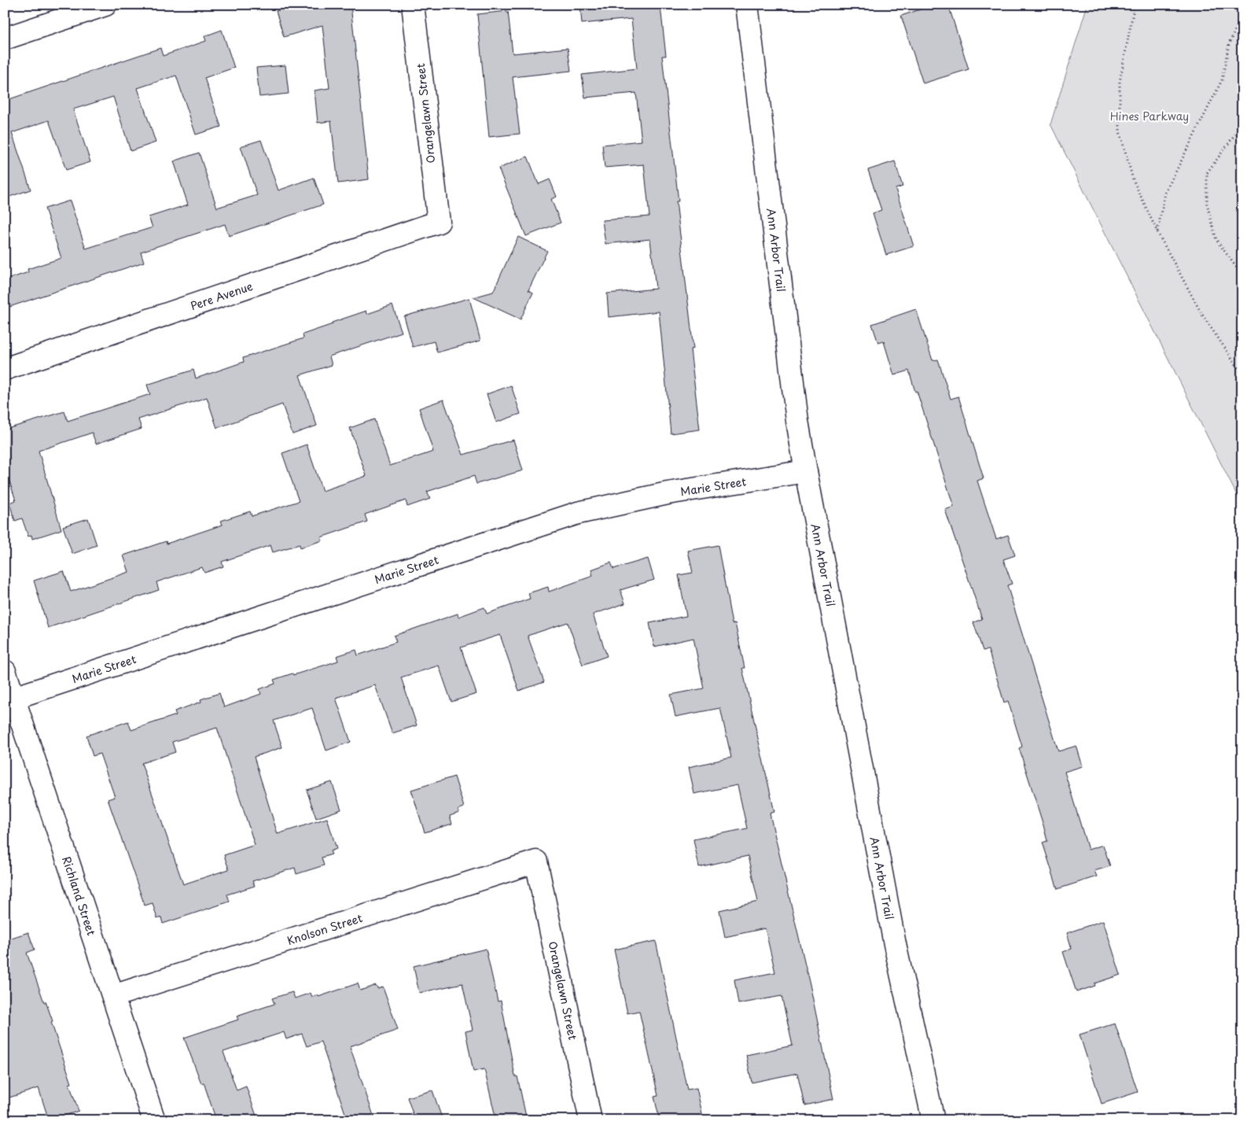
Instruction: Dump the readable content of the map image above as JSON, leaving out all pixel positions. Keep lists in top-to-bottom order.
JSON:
{
  "streets": {
    "street": [
      "Orangelawn Street",
      "Ann Arbor Trail",
      "Pere Avenue",
      "Marie Street",
      "Richland Street",
      "Knolson Street"
    ]
  },
  "crossings": [
    ["Orangelawn Street", "Pere Avenue"],
    ["Orangelawn Street", "Knolson Street"],
    ["Ann Arbor Trail", "Marie Street"],
    ["Marie Street", "Richland Street"],
    ["Richland Street", "Knolson Street"]
  ],
  "parks": ["Hines Parkway"]
}
